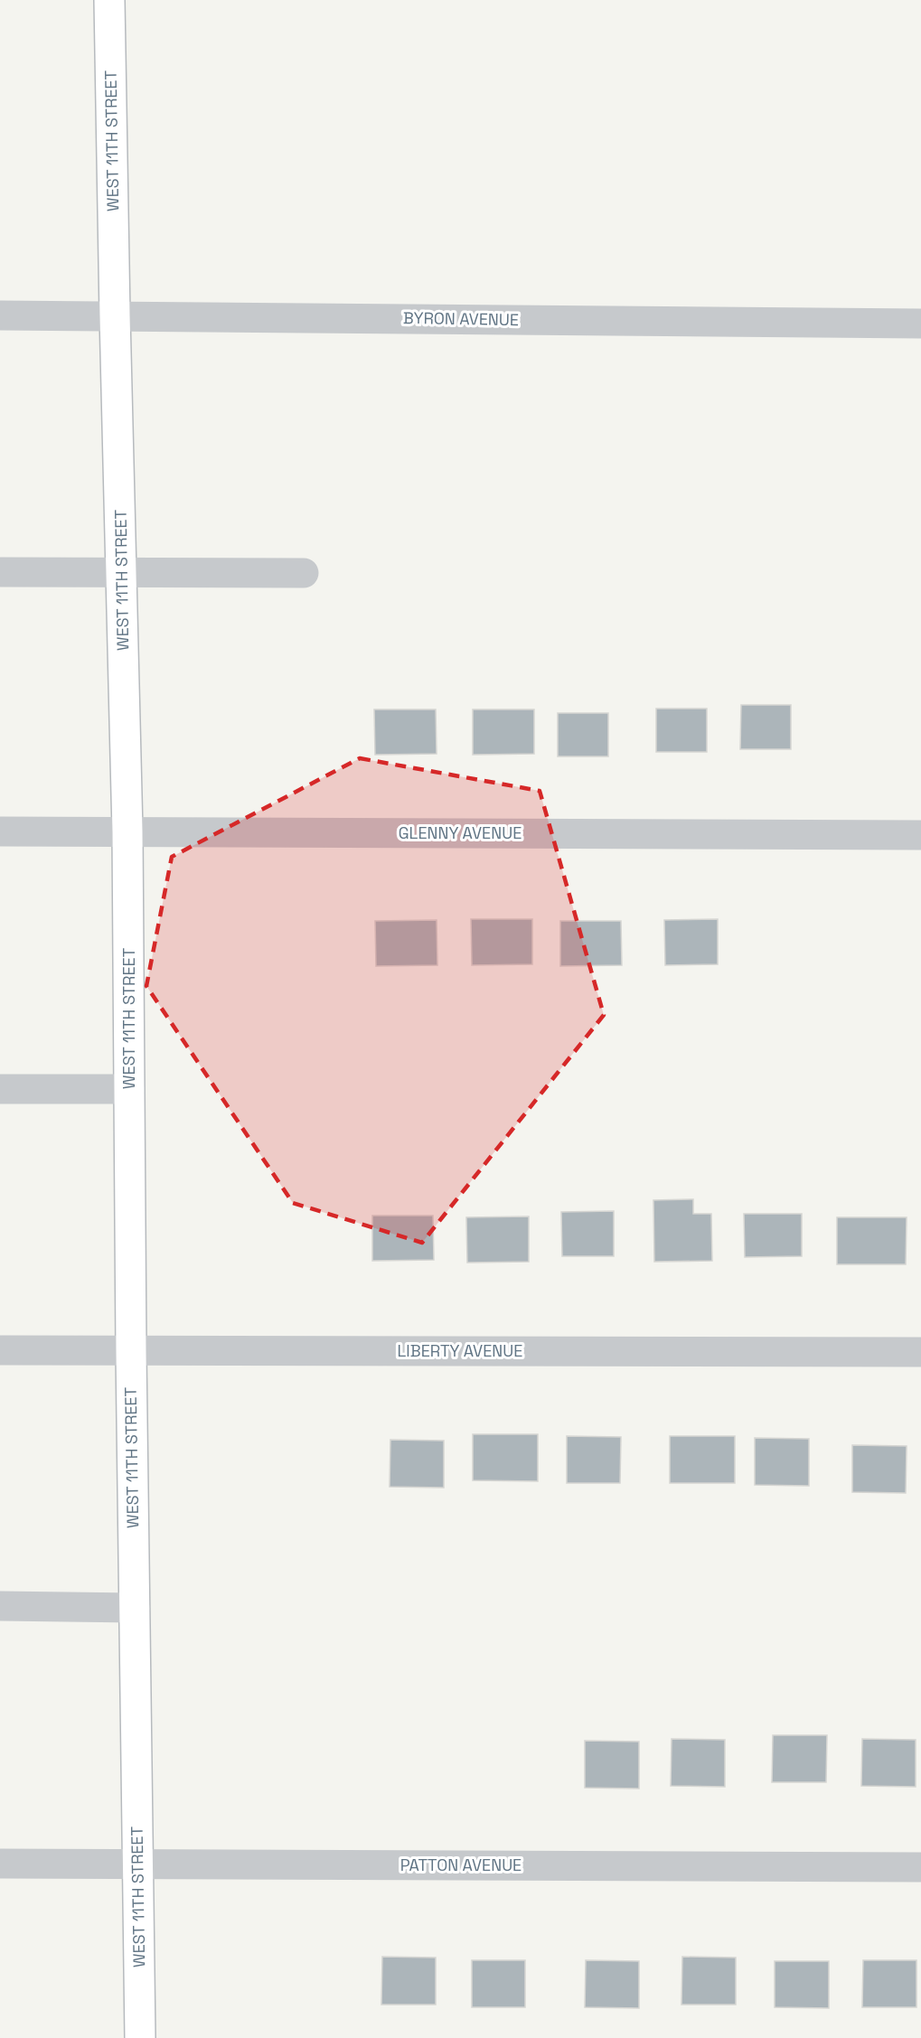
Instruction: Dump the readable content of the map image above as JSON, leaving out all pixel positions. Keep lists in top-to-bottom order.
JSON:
{
  "streets": {
    "main road": ["WEST 11TH STREET"],
    "street": [
      "BYRON AVENUE",
      "GLENNY AVENUE",
      "LIBERTY AVENUE",
      "PATTON AVENUE"
    ]
  },
  "crossings": [
    ["WEST 11TH STREET", "BYRON AVENUE"],
    ["WEST 11TH STREET", "GLENNY AVENUE"],
    ["WEST 11TH STREET", "LIBERTY AVENUE"],
    ["WEST 11TH STREET", "PATTON AVENUE"]
  ]
}
